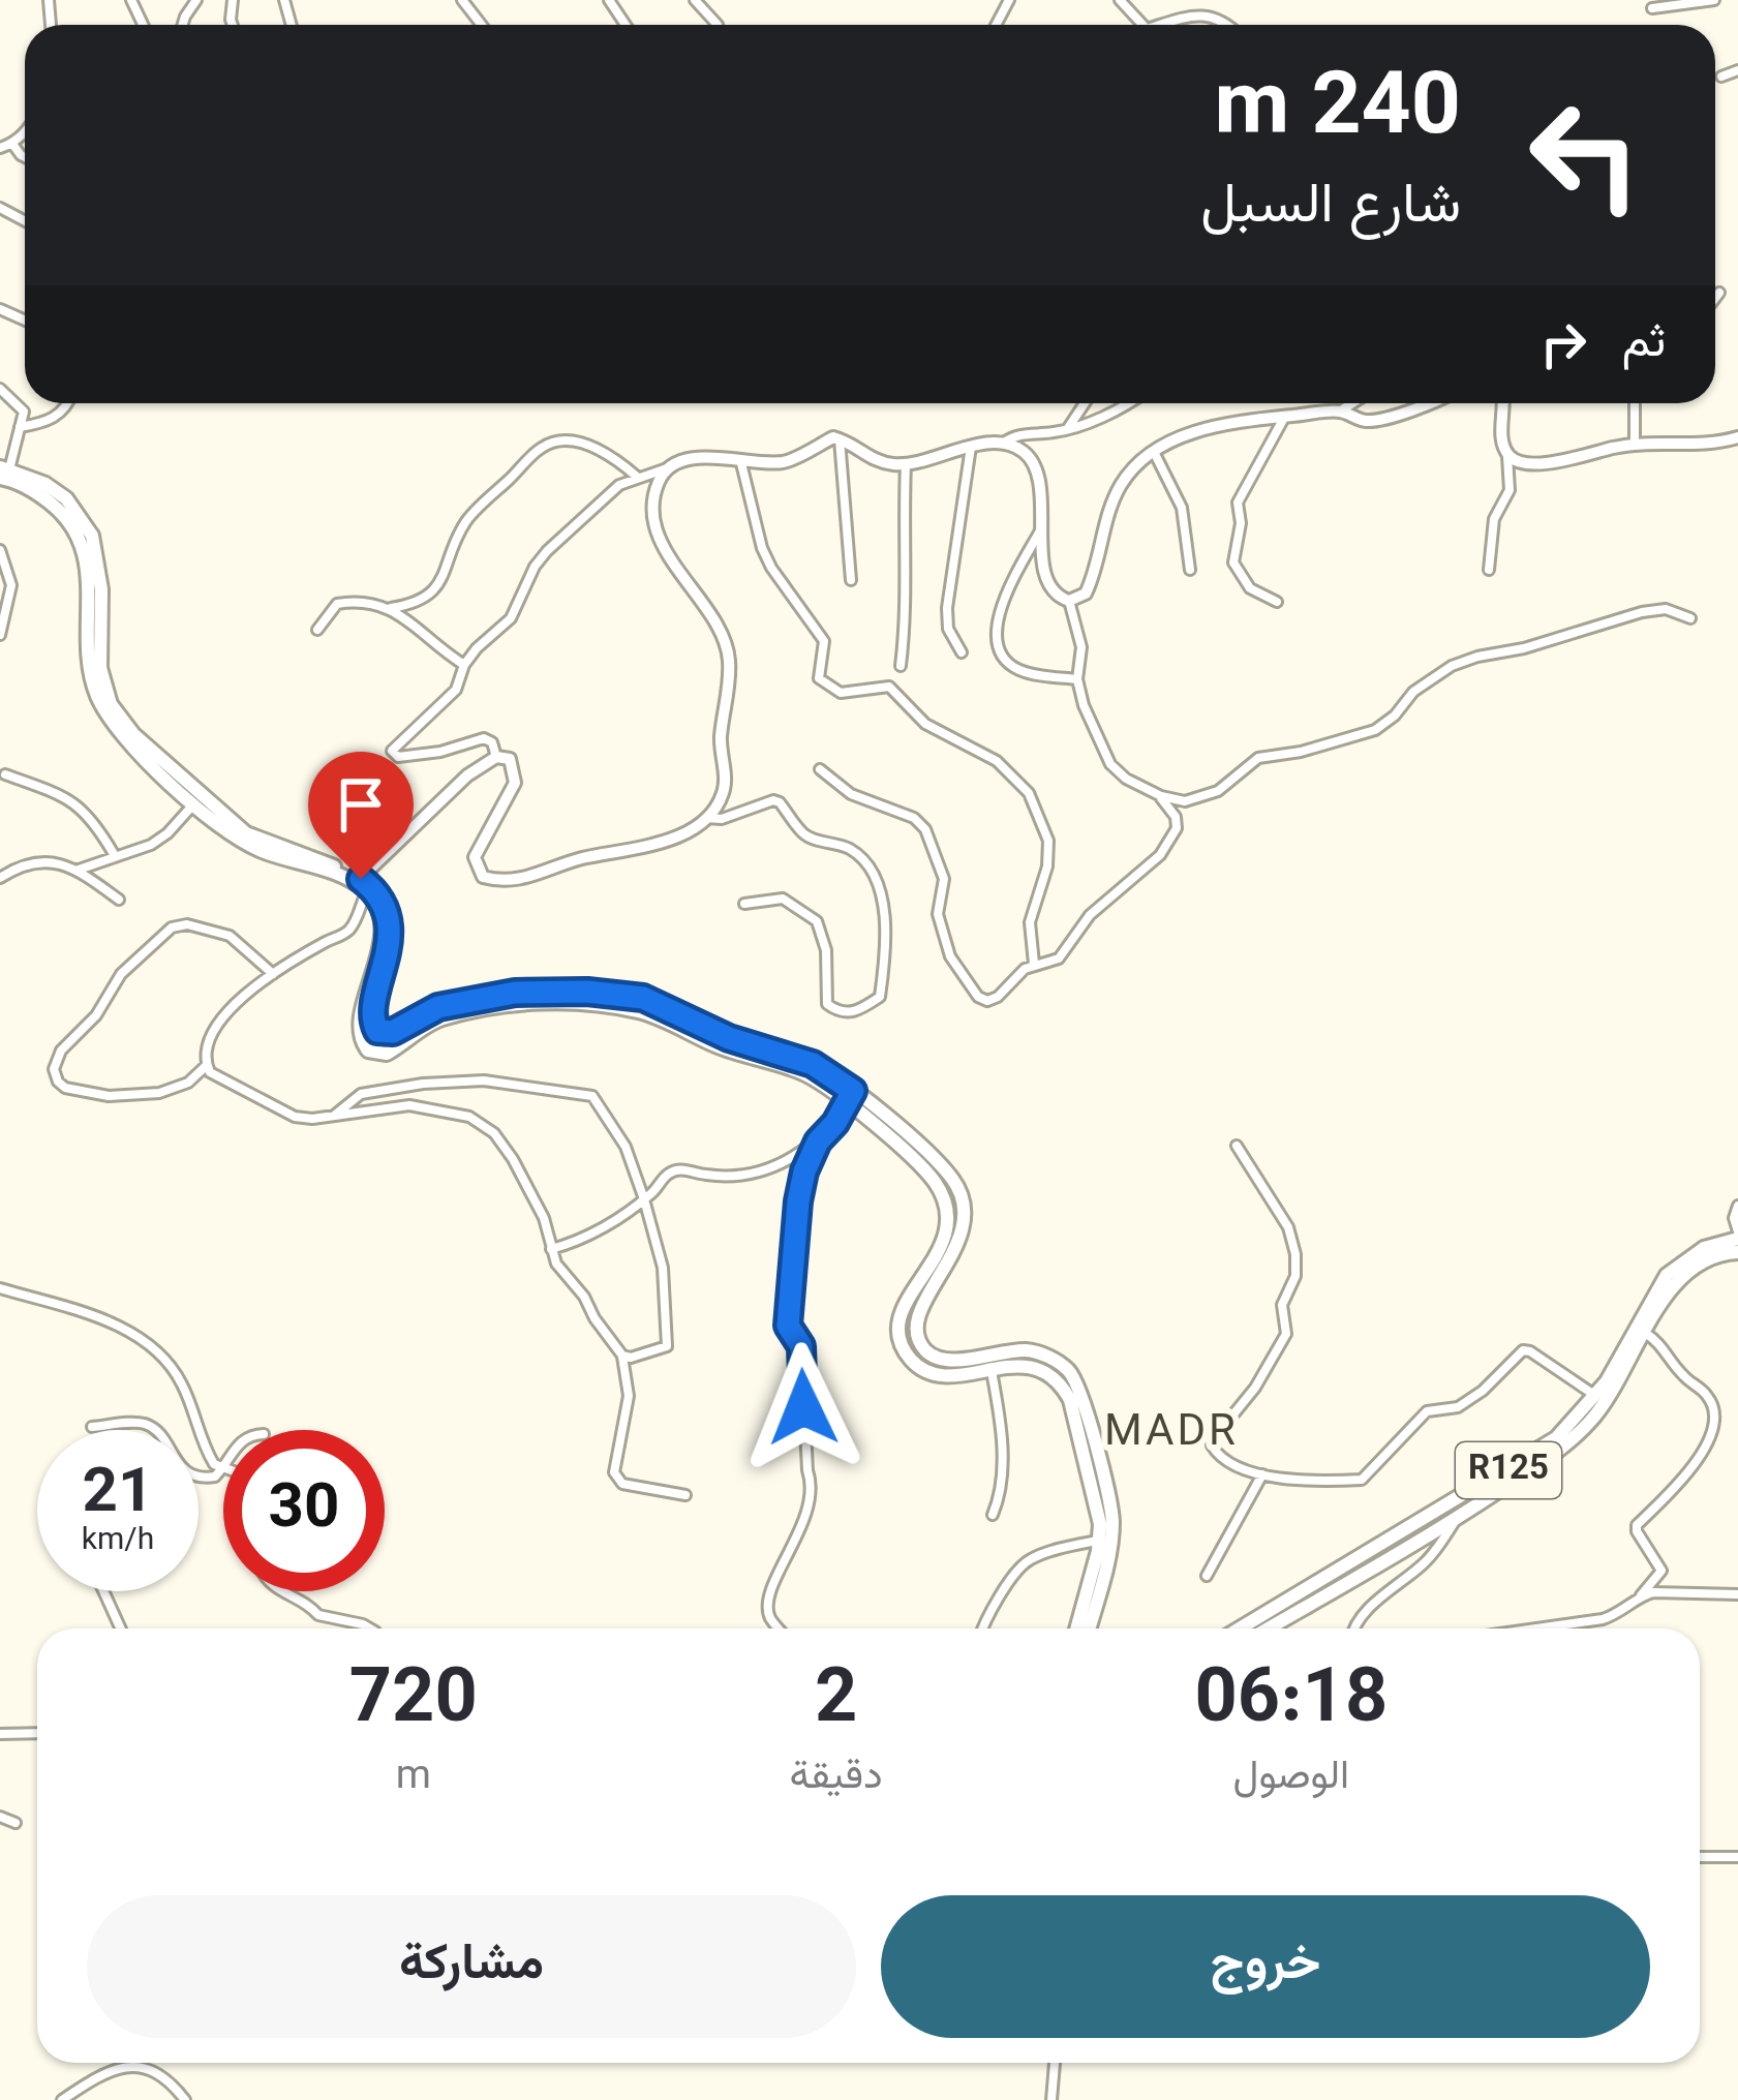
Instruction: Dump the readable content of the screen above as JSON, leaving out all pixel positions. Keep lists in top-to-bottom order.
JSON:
{
  "streets": {
    "main road": ["R125"]
  },
  "districts": ["MADR"],
  "page": {
    "turn": ["240 m", "شارع السبل"],
    "then": "ثم",
    "speed": "21 km/h",
    "limit": "30",
    "eta": [
      "06:18",
      "الوصول",
      "2",
      "دقيقة",
      "720",
      "m"
    ],
    "buttons": ["خروج", "مشاركة"]
  }
}
